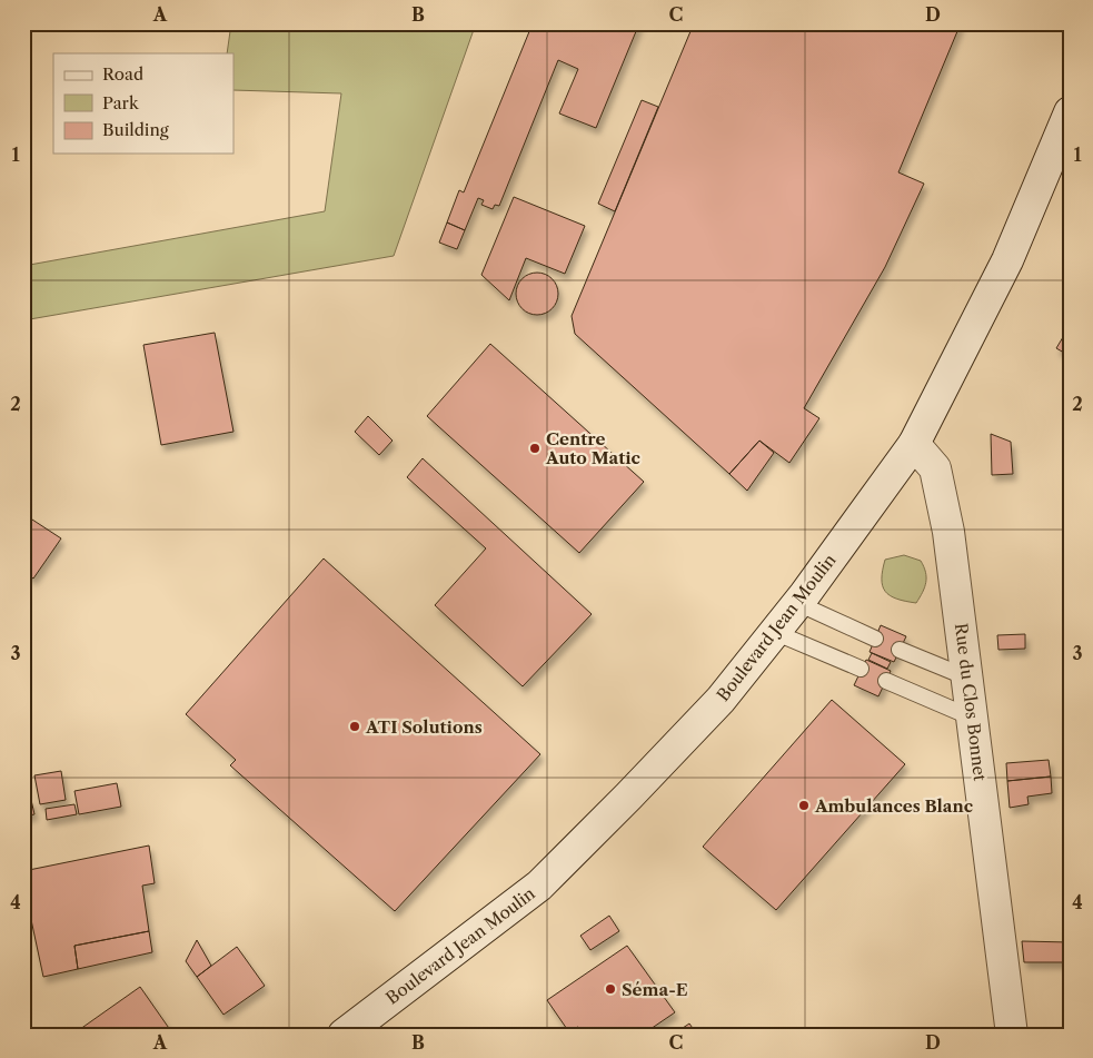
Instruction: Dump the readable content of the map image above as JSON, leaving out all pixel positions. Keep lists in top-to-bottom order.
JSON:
{
  "streets": {
    "street": ["Boulevard Jean Moulin", "Rue du Clos Bonnet"]
  },
  "crossings": [
    ["Boulevard Jean Moulin", "Rue du Clos Bonnet"]
  ],
  "places": [
    "Centre Auto Matic",
    "ATI Solutions",
    "Ambulances Blanc",
    "Séma-E"
  ],
  "legend": ["Road", "Park", "Building"],
  "grid": {
    "columns": [
      "A",
      "B",
      "C",
      "D"
    ],
    "rows": [
      "1",
      "2",
      "3",
      "4"
    ]
  }
}
